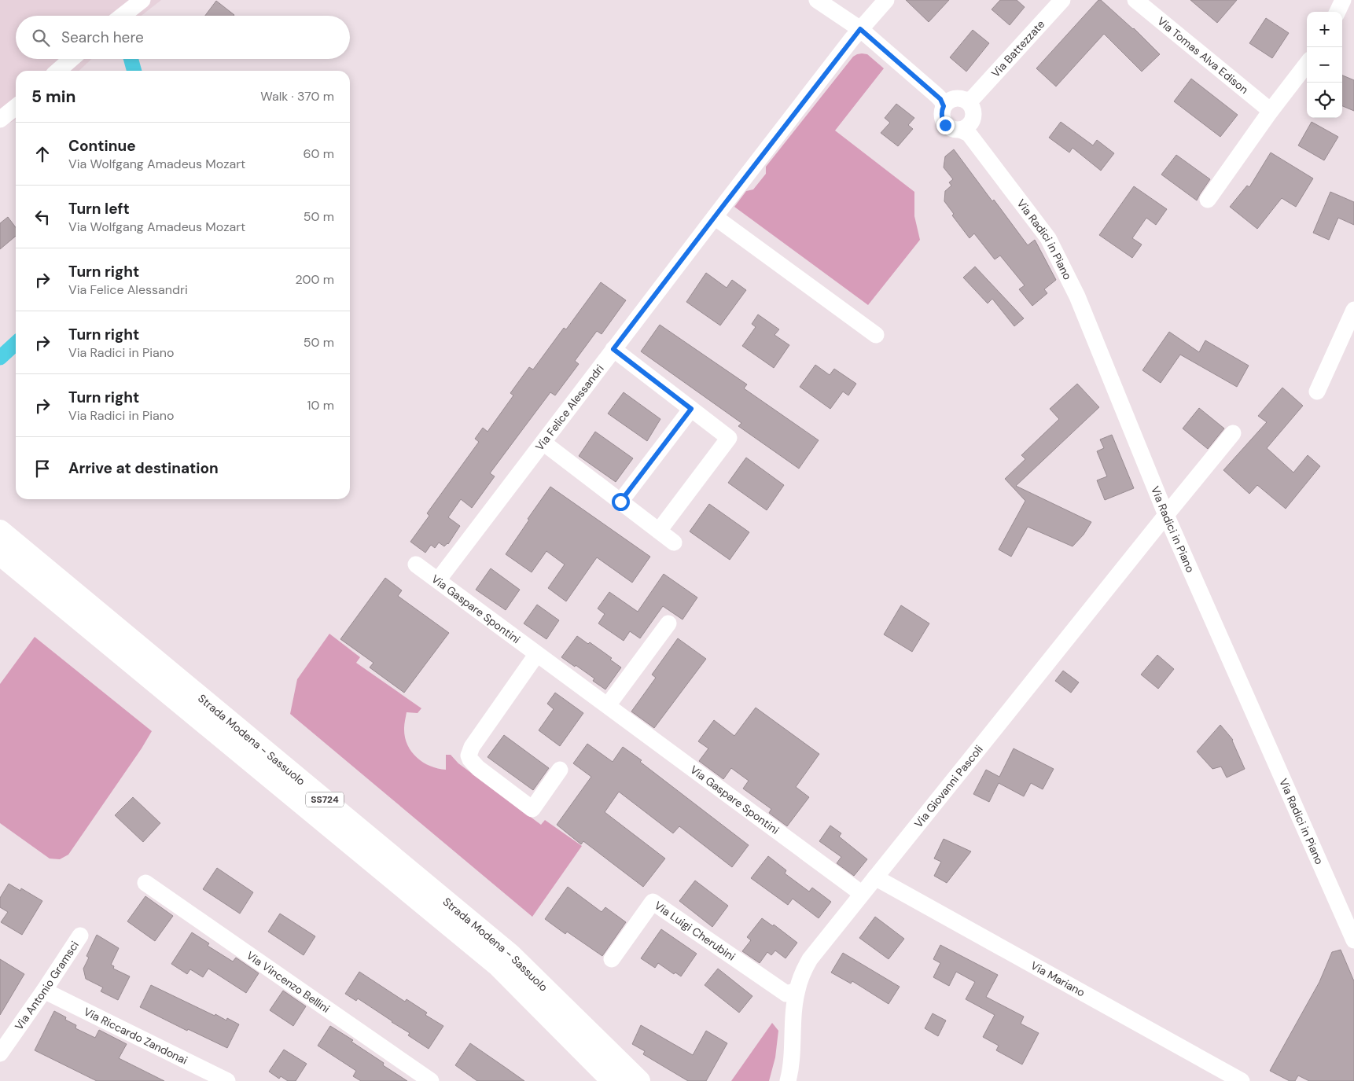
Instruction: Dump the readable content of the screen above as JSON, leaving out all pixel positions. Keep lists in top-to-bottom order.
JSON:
{
  "streets": {
    "highway": ["Strada Modena - Sassuolo", "SS724"],
    "street": [
      "Via Battezzate",
      "Via Tomas Alva Edison",
      "Via Radici in Piano",
      "Via Felice Alessandri",
      "Via Gaspare Spontini",
      "Via Giovanni Pascoli",
      "Via Luigi Cherubini",
      "Via Mariano",
      "Via Vincenzo Bellini",
      "Via Antonio Gramsci",
      "Via Riccardo Zandonai"
    ]
  },
  "crossings": [
    ["Via Battezzate", "Via Radici in Piano"],
    ["Via Radici in Piano", "Via Giovanni Pascoli"],
    ["Via Felice Alessandri", "Via Gaspare Spontini"],
    ["Via Gaspare Spontini", "Via Giovanni Pascoli"],
    ["Via Giovanni Pascoli", "Via Luigi Cherubini"],
    ["Via Giovanni Pascoli", "Via Mariano"],
    ["Via Antonio Gramsci", "Via Riccardo Zandonai"]
  ],
  "page": {
    "map_buttons": ["+", "−"],
    "search": "Search here",
    "heading": ["5 min", "Walk · 370 m"],
    "list": [
      ["Continue", "Via Wolfgang Amadeus Mozart", "60 m"],
      ["Turn left", "Via Wolfgang Amadeus Mozart", "50 m"],
      ["Turn right", "Via Felice Alessandri", "200 m"],
      ["Turn right", "Via Radici in Piano", "50 m"],
      ["Turn right", "Via Radici in Piano", "10 m"],
      "Arrive at destination"
    ]
  }
}
